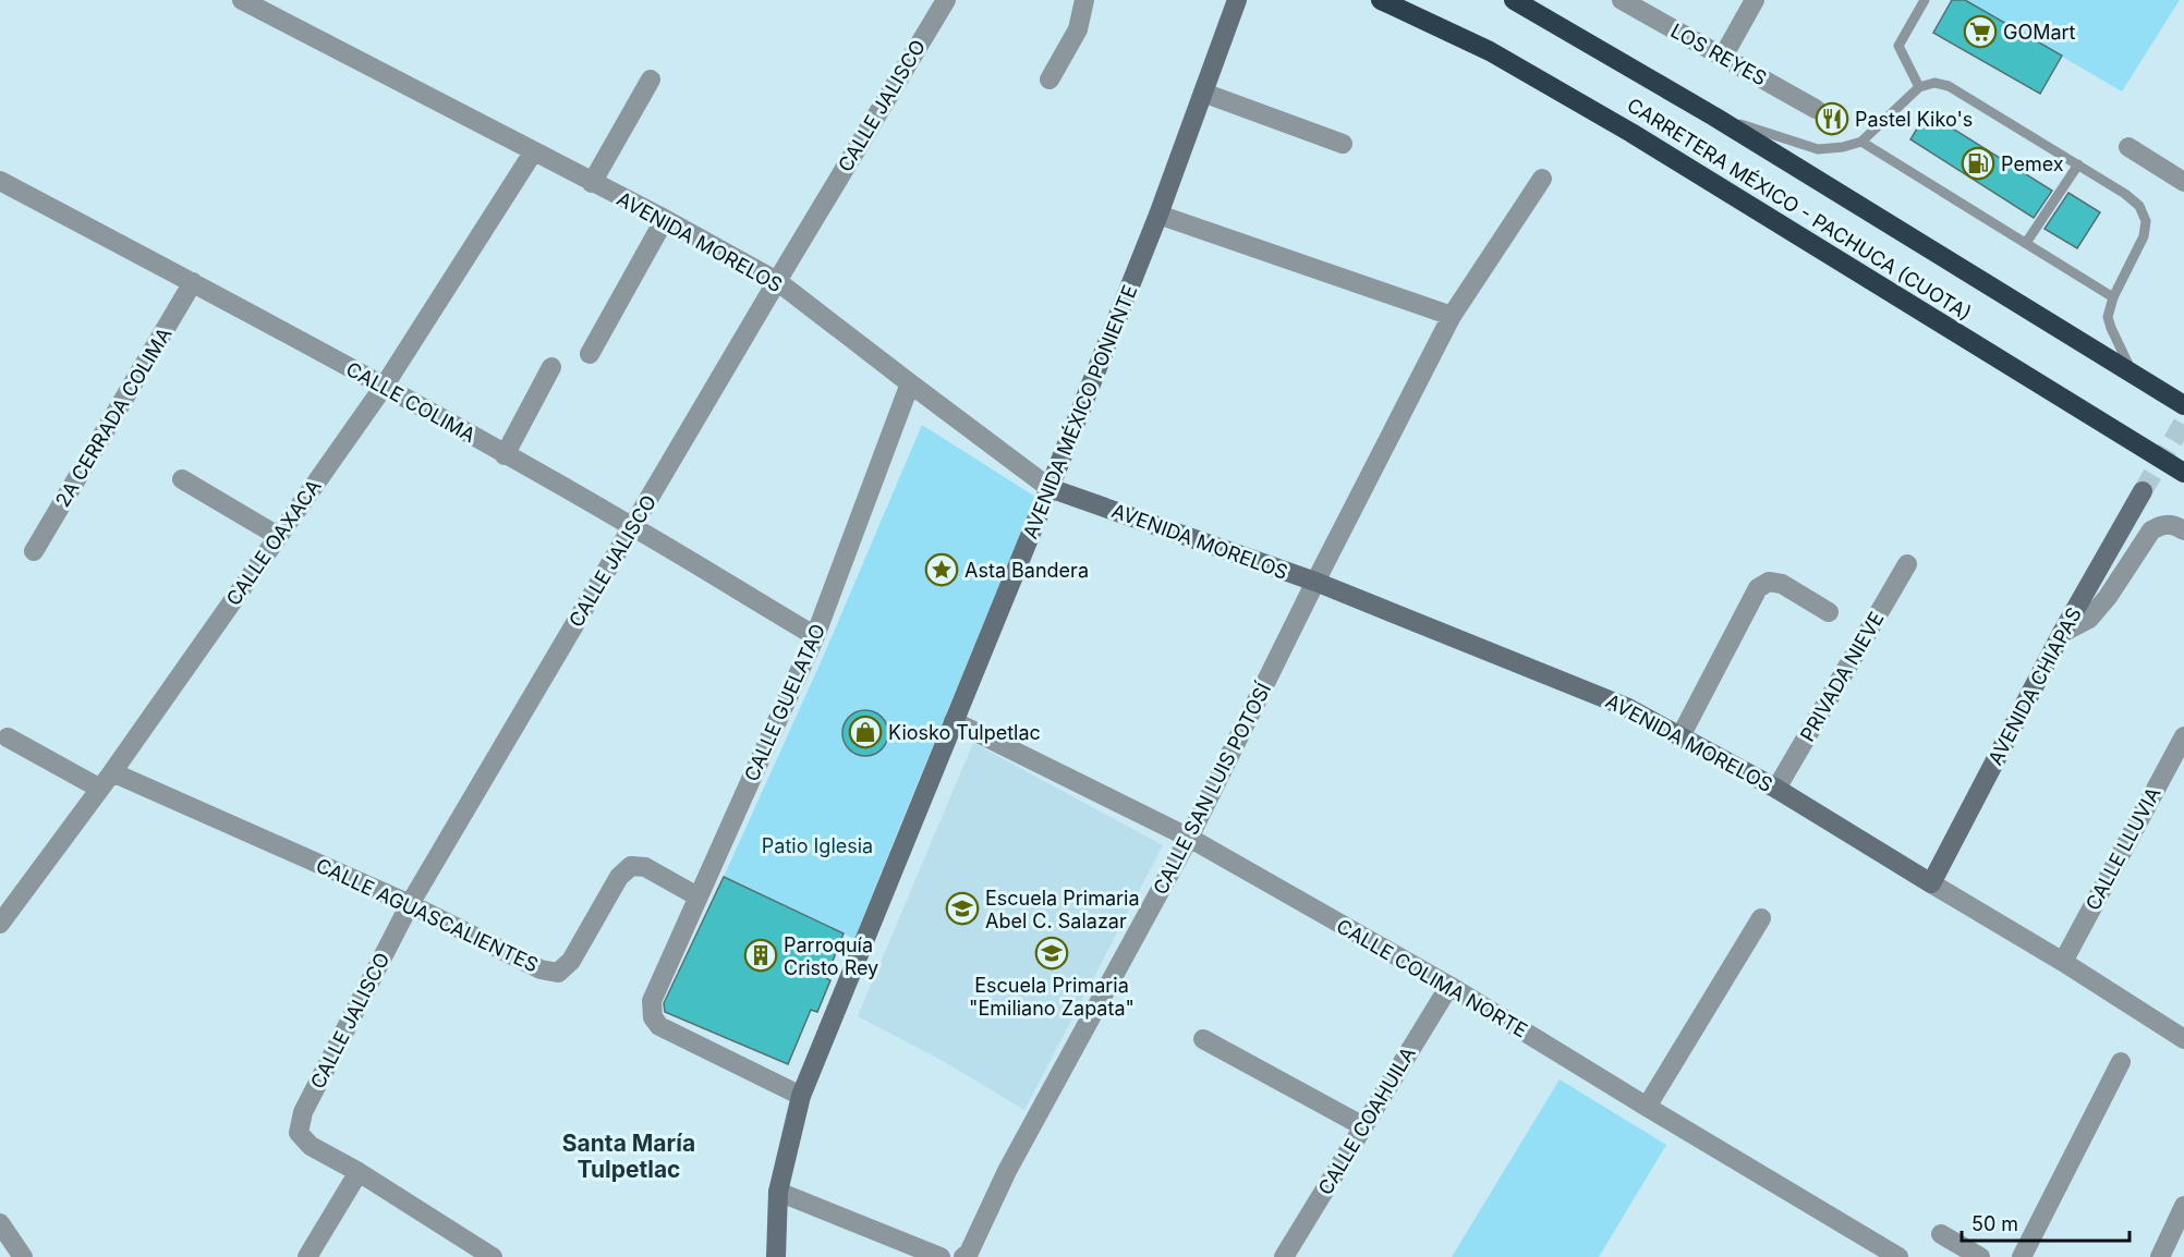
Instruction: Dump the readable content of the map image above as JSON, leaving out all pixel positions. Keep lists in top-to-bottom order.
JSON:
{
  "streets": {
    "highway": ["CARRETERA MÉXICO - PACHUCA (CUOTA)"],
    "street": [
      "LOS REYES",
      "CALLE JALISCO",
      "AVENIDA MORELOS",
      "CALLE COLIMA",
      "AVENIDA MÉXICO PONIENTE",
      "2A CERRADA COLIMA",
      "CALLE OAXACA",
      "PRIVADA NIEVE",
      "AVENIDA CHIAPAS",
      "CALLE GUELATAO",
      "CALLE SAN LUIS POTOSÍ",
      "CALLE LLUVIA",
      "CALLE AGUASCALIENTES",
      "CALLE COLIMA NORTE",
      "CALLE COAHUILA"
    ]
  },
  "crossings": [
    ["CALLE JALISCO", "AVENIDA MORELOS"],
    ["CALLE JALISCO", "CALLE COLIMA"],
    ["CALLE JALISCO", "CALLE AGUASCALIENTES"],
    ["AVENIDA MORELOS", "AVENIDA MÉXICO PONIENTE"],
    ["AVENIDA MORELOS", "CALLE OAXACA"],
    ["AVENIDA MORELOS", "PRIVADA NIEVE"],
    ["AVENIDA MORELOS", "AVENIDA CHIAPAS"],
    ["AVENIDA MORELOS", "CALLE GUELATAO"],
    ["AVENIDA MORELOS", "CALLE SAN LUIS POTOSÍ"],
    ["AVENIDA MORELOS", "CALLE LLUVIA"],
    ["CALLE COLIMA", "2A CERRADA COLIMA"],
    ["CALLE COLIMA", "CALLE OAXACA"],
    ["CALLE COLIMA", "CALLE GUELATAO"],
    ["AVENIDA MÉXICO PONIENTE", "CALLE GUELATAO"],
    ["AVENIDA MÉXICO PONIENTE", "CALLE COLIMA NORTE"],
    ["CALLE OAXACA", "CALLE AGUASCALIENTES"],
    ["CALLE GUELATAO", "CALLE AGUASCALIENTES"],
    ["CALLE SAN LUIS POTOSÍ", "CALLE COLIMA NORTE"],
    ["CALLE COLIMA NORTE", "CALLE COAHUILA"]
  ],
  "districts": ["Santa María Tulpetlac"],
  "parks": ["Patio Iglesia"],
  "places": {
    "supermarket": ["GOMart"],
    "restaurant": ["Pastel Kiko's"],
    "fuel station": ["Pemex"],
    "place": ["Asta Bandera"],
    "shop": ["Kiosko Tulpetlac"],
    "school or university": ["Escuela Primaria Abel C. Salazar", "Escuela Primaria \"Emiliano Zapata\""],
    "building": ["Parroquía Cristo Rey"]
  },
  "scale_bar": "50 m"
}
